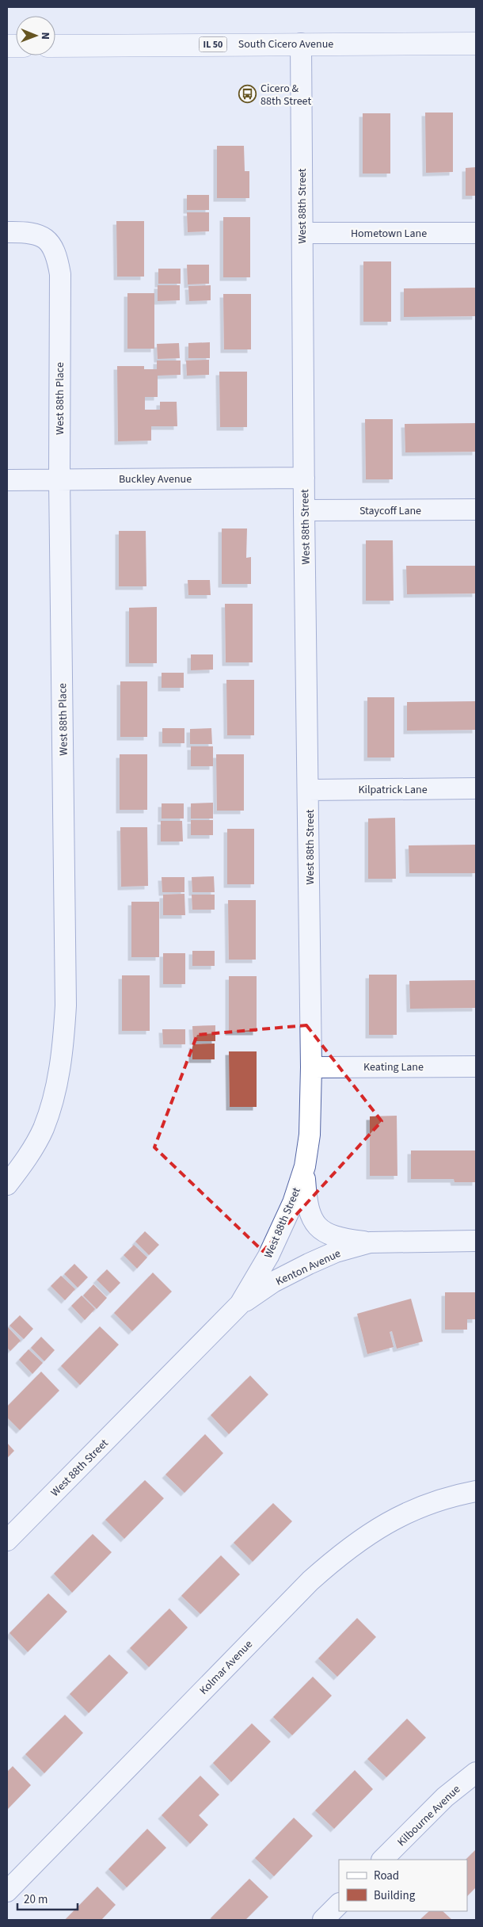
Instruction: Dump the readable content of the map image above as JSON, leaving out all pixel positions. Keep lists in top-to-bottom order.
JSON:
{
  "streets": {
    "main road": ["South Cicero Avenue", "IL 50"],
    "street": [
      "West 88th Street",
      "Hometown Lane",
      "West 88th Place",
      "Buckley Avenue",
      "Staycoff Lane",
      "Kilpatrick Lane",
      "Keating Lane",
      "Kenton Avenue",
      "Kolmar Avenue",
      "Kilbourne Avenue"
    ]
  },
  "crossings": [
    ["South Cicero Avenue", "West 88th Street"],
    ["West 88th Street", "Hometown Lane"],
    ["West 88th Street", "Buckley Avenue"],
    ["West 88th Street", "Staycoff Lane"],
    ["West 88th Street", "Kilpatrick Lane"],
    ["West 88th Street", "Keating Lane"],
    ["West 88th Street", "Kenton Avenue"],
    ["West 88th Place", "Buckley Avenue"]
  ],
  "places": {
    "bus stop": ["Cicero & 88th Street"]
  },
  "legend": ["Road", "Building"],
  "scale_bar": "20 m",
  "north": "right"
}
